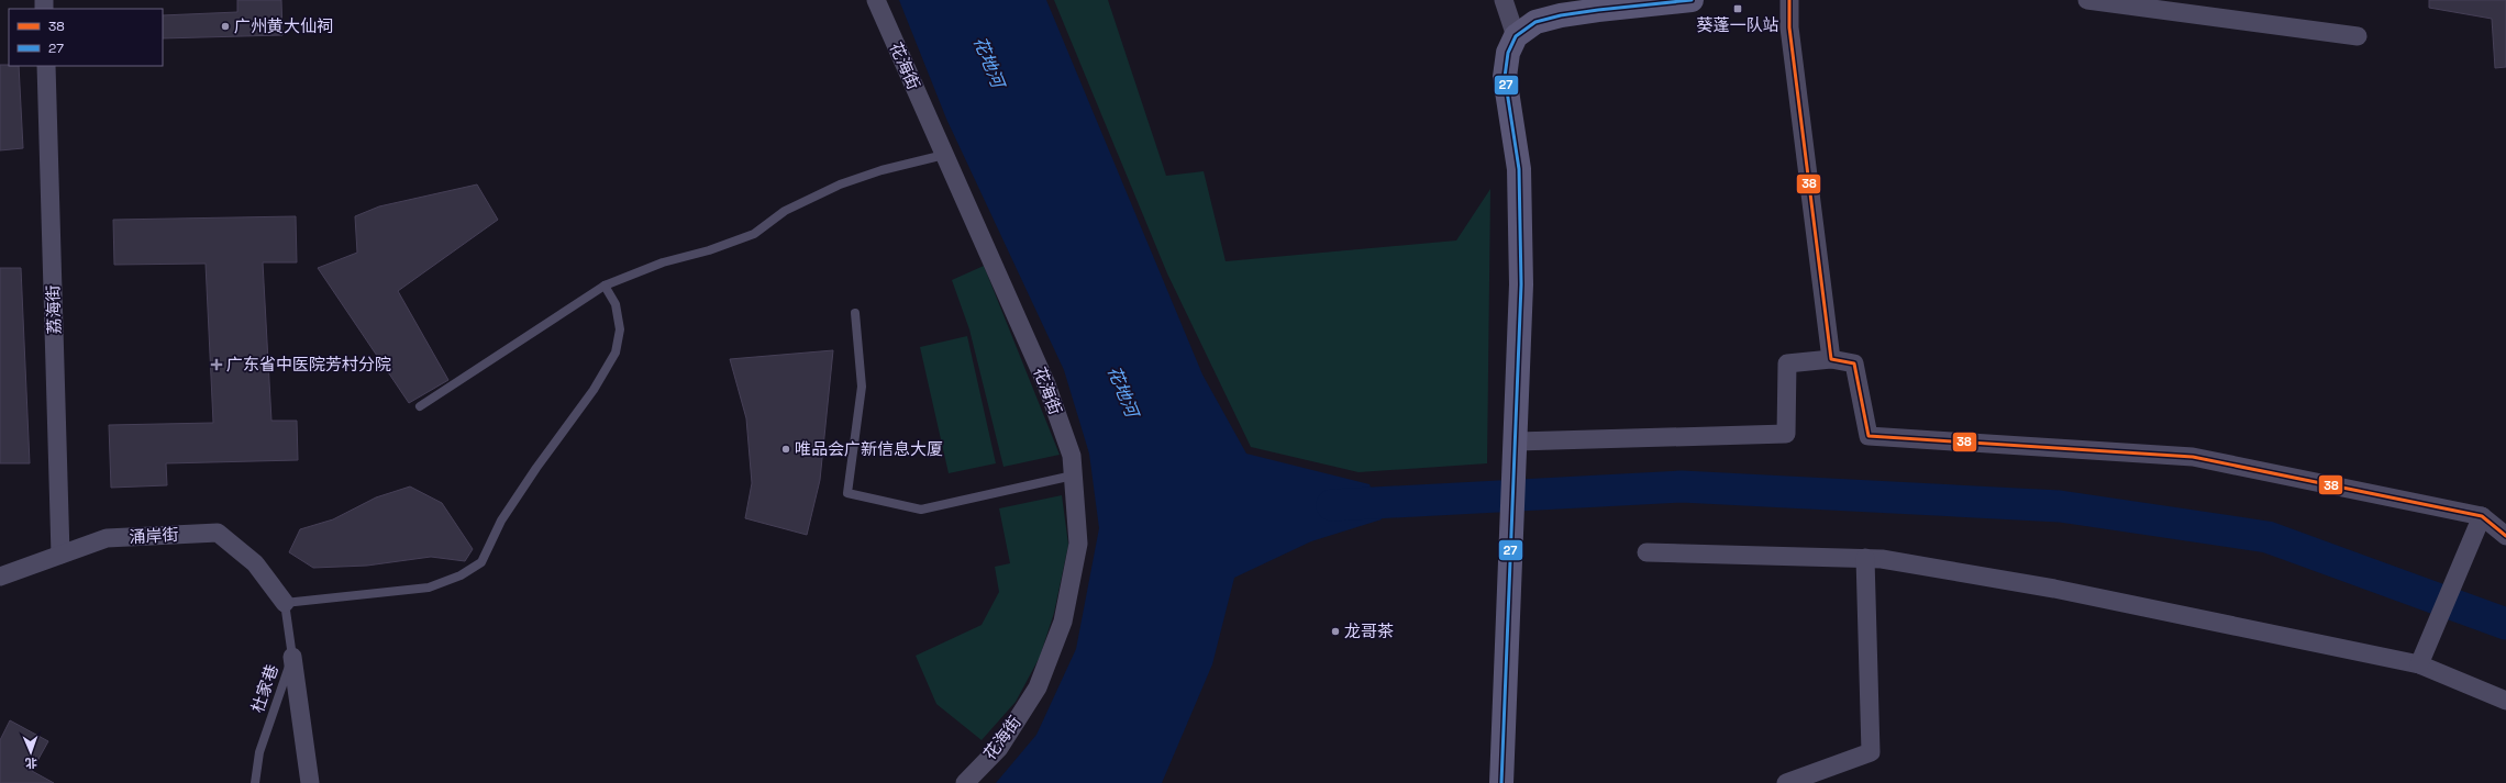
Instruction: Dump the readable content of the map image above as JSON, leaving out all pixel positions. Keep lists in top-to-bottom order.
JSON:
{
  "streets": {
    "street": ["花海街", "荔海街", "涌岸街"],
    "lane": ["杜家巷"]
  },
  "crossings": [
    ["荔海街", "涌岸街"],
    ["涌岸街", "杜家巷"]
  ],
  "water": ["花地河"],
  "places": {
    "transit": ["葵蓬一队站"],
    "other": ["广州黄大仙祠", "唯品会广新信息大厦", "龙哥茶"],
    "health": ["广东省中医院芳村分院"]
  },
  "lines": ["transit line 38", "transit line 27"],
  "legend": ["38", "27"],
  "north": "bottom"
}
